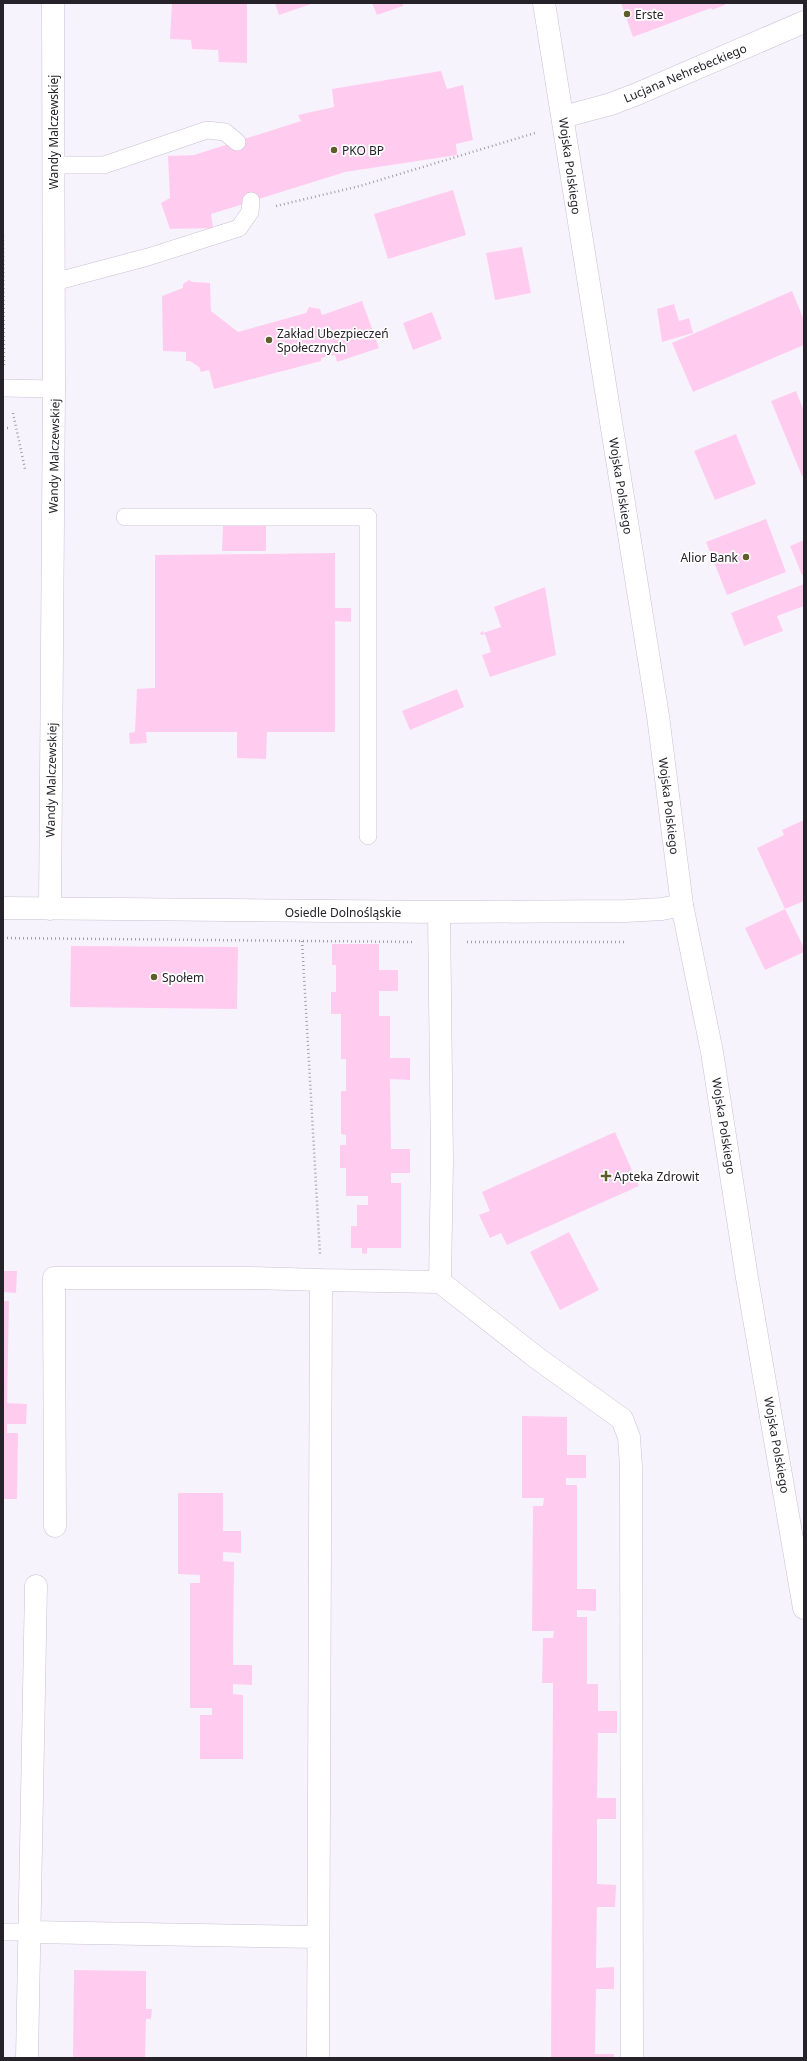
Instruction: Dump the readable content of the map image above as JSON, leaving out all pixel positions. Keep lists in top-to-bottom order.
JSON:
{
  "streets": {
    "street": [
      "Lucjana Nehrebeckiego",
      "Wandy Malczewskiej",
      "Wojska Polskiego",
      "Osiedle Dolnośląskie"
    ]
  },
  "crossings": [
    ["Lucjana Nehrebeckiego", "Wojska Polskiego"],
    ["Wandy Malczewskiej", "Osiedle Dolnośląskie"],
    ["Wojska Polskiego", "Osiedle Dolnośląskie"]
  ],
  "places": {
    "other": [
      "Erste",
      "PKO BP",
      "Zakład Ubezpieczeń Społecznych",
      "Alior Bank",
      "Społem"
    ],
    "health": ["Apteka Zdrowit"]
  }
}
